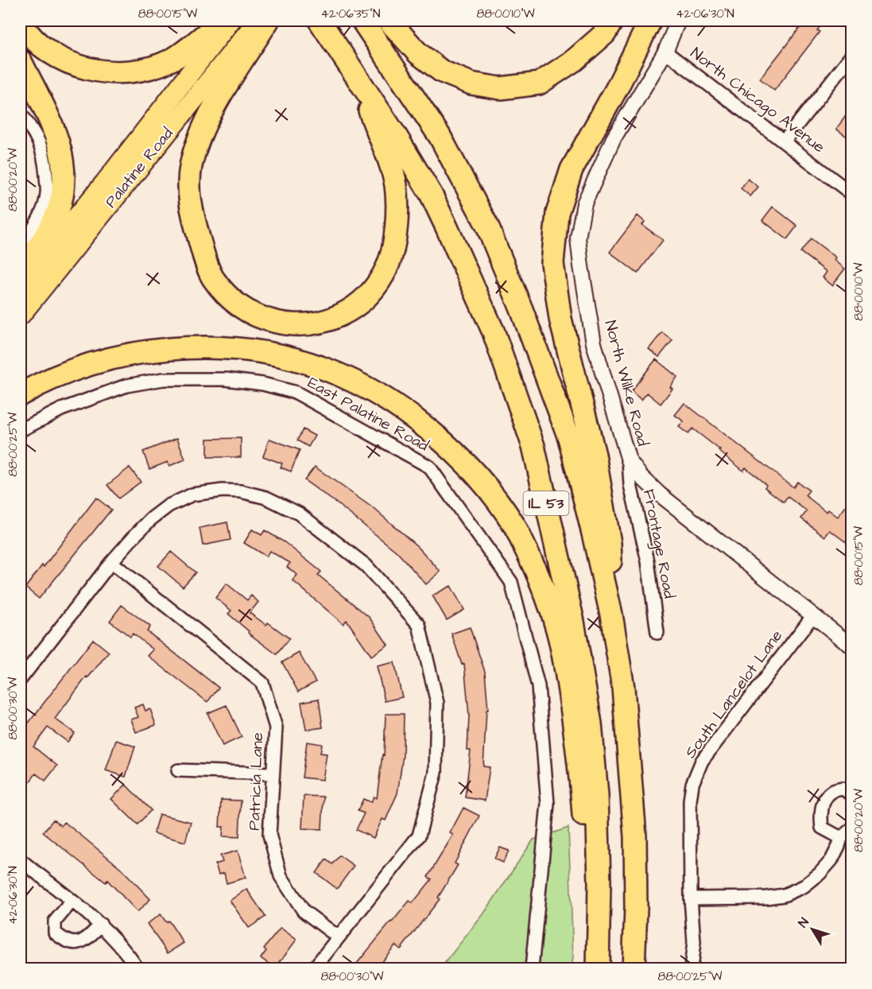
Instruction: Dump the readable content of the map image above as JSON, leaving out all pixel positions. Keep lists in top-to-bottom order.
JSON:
{
  "streets": {
    "highway": ["IL 53"],
    "main road": ["Palatine Road"],
    "street": [
      "North Chicago Avenue",
      "North Wilke Road",
      "East Palatine Road",
      "Frontage Road",
      "South Lancelot Lane",
      "Patricia Lane"
    ]
  },
  "crossings": [
    ["North Chicago Avenue", "North Wilke Road"],
    ["North Wilke Road", "Frontage Road"],
    ["North Wilke Road", "South Lancelot Lane"]
  ],
  "north": "top left",
  "coordinates": [
    "88°00'15\"W",
    "42°06'35\"N",
    "88°00'10\"W",
    "42°06'30\"N",
    "88°00'20\"W",
    "88°00'25\"W",
    "88°00'30\"W"
  ]
}
